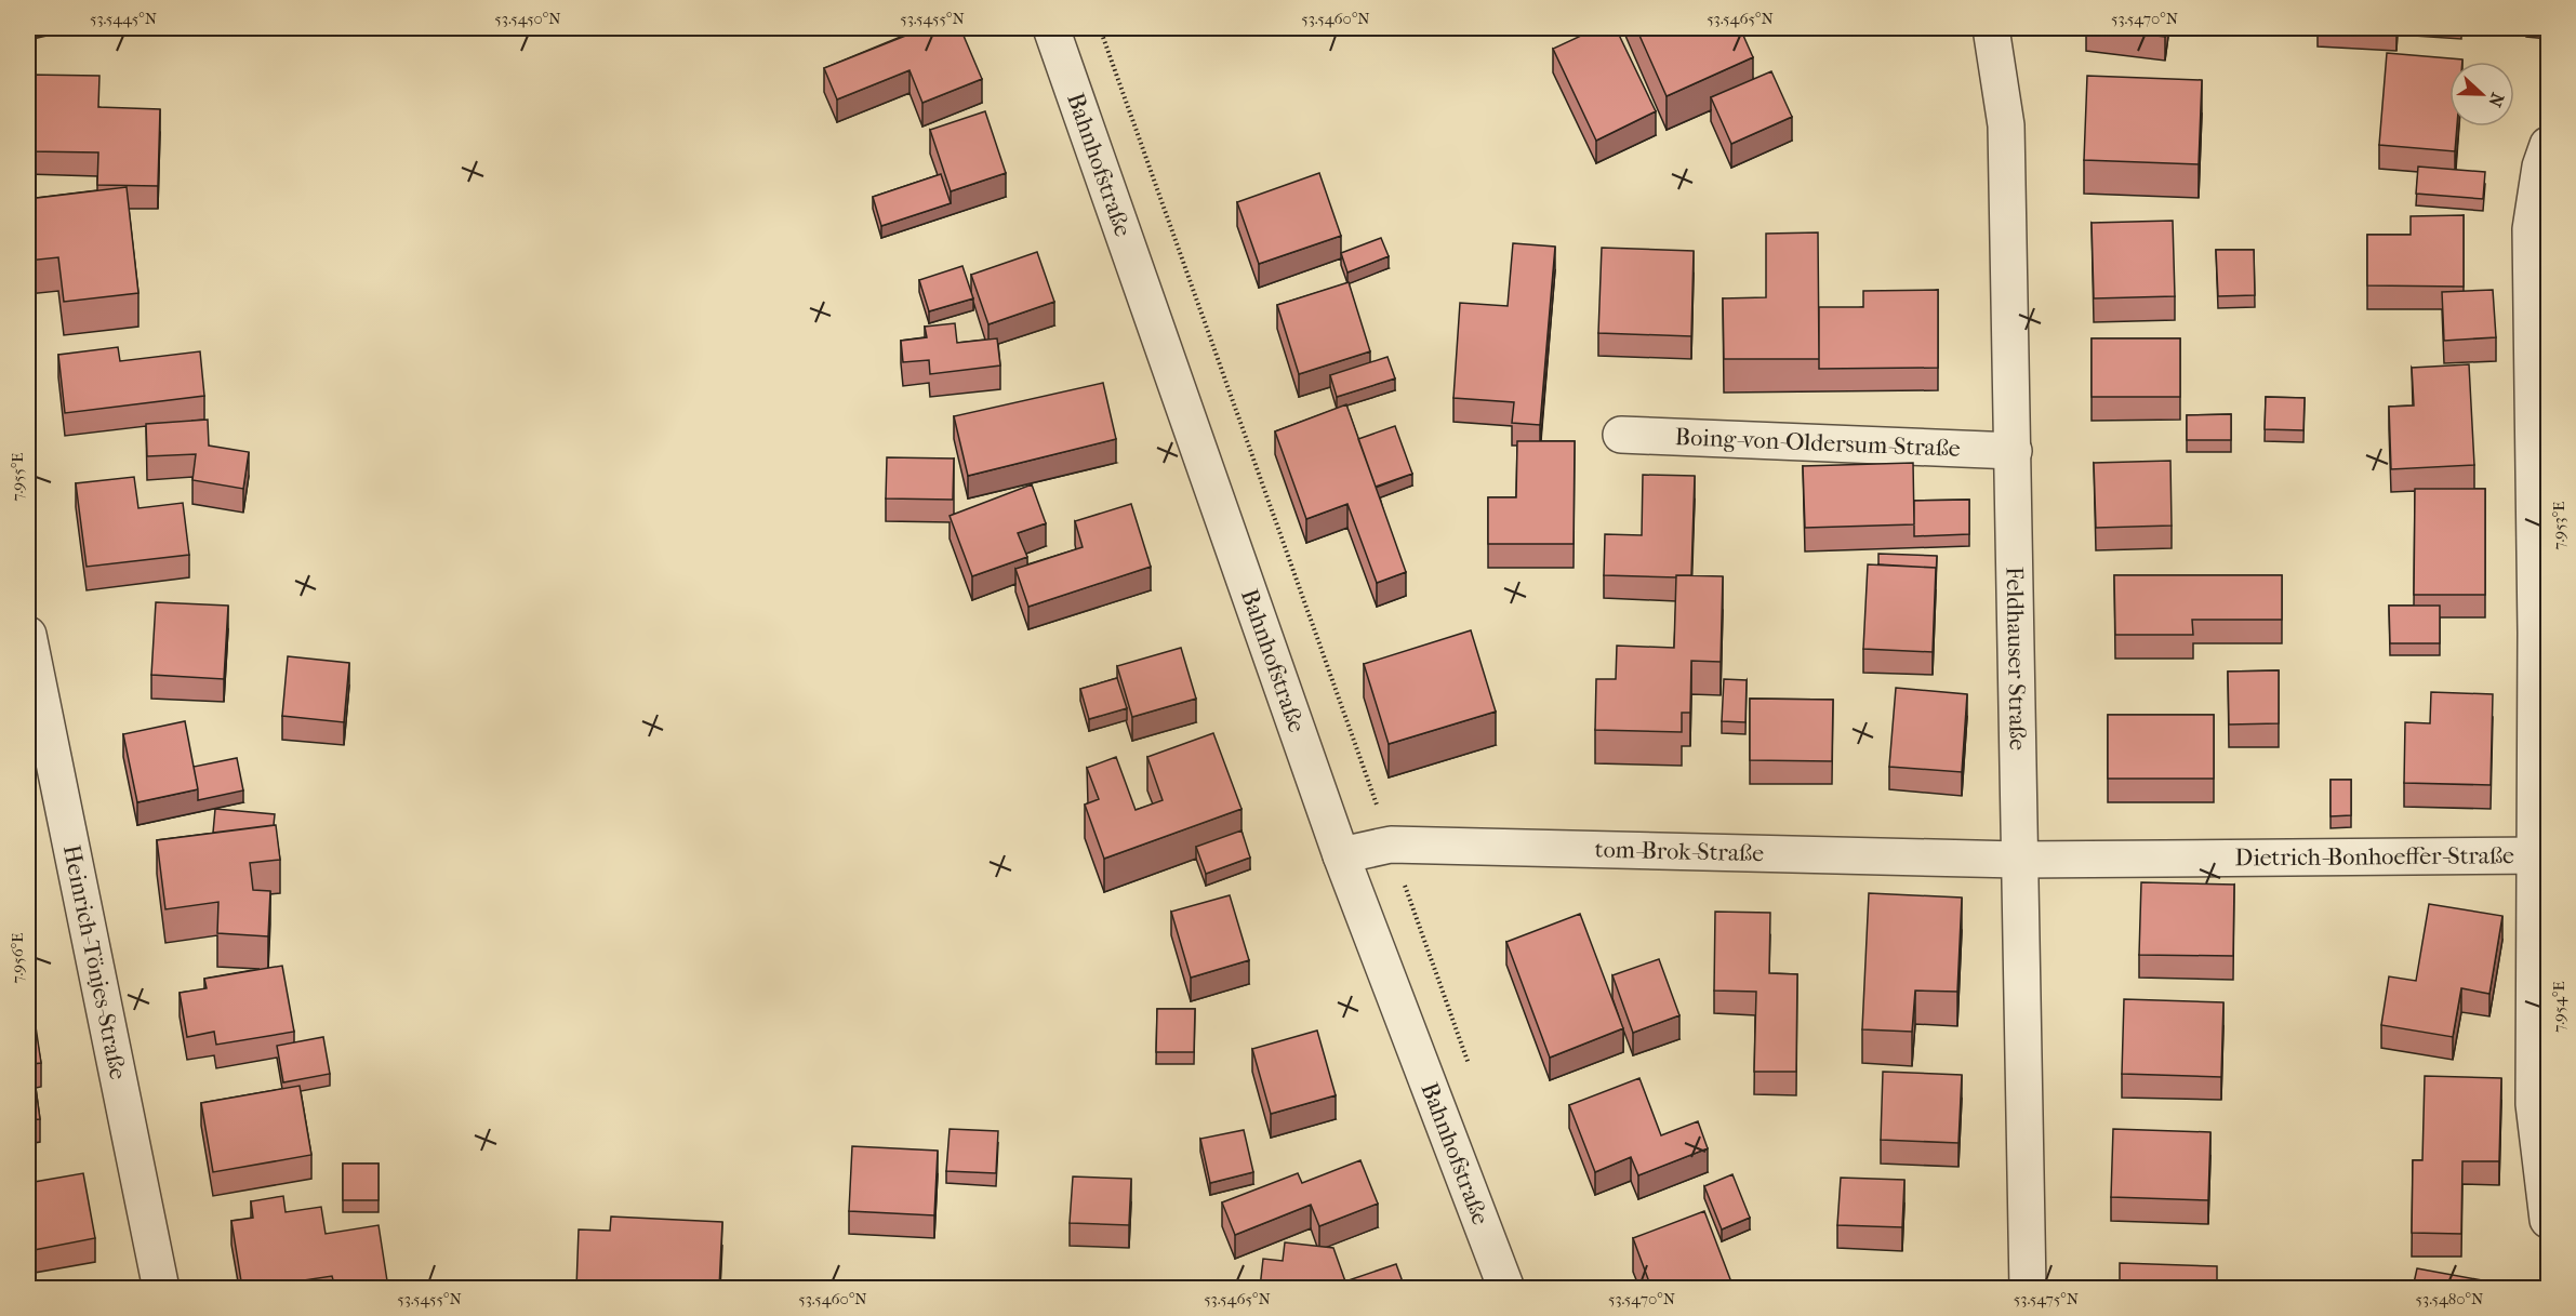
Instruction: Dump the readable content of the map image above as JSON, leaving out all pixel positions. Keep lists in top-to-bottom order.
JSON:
{
  "streets": {
    "street": [
      "Bahnhofstraße",
      "Boing-von-Oldersum-Straße",
      "Feldhauser Straße",
      "tom-Brok-Straße",
      "Dietrich-Bonhoeffer-Straße",
      "Heinrich-Tönjes-Straße"
    ]
  },
  "crossings": [
    ["Bahnhofstraße", "tom-Brok-Straße"],
    ["Boing-von-Oldersum-Straße", "Feldhauser Straße"],
    ["Feldhauser Straße", "tom-Brok-Straße"],
    ["Feldhauser Straße", "Dietrich-Bonhoeffer-Straße"],
    ["tom-Brok-Straße", "Dietrich-Bonhoeffer-Straße"]
  ],
  "north": "right",
  "coordinates": [
    "53.5445°N",
    "53.5450°N",
    "53.5455°N",
    "53.5460°N",
    "53.5465°N",
    "53.5470°N",
    "7.955°E",
    "7.953°E",
    "7.956°E",
    "7.954°E",
    "53.5475°N",
    "53.5480°N"
  ]
}
